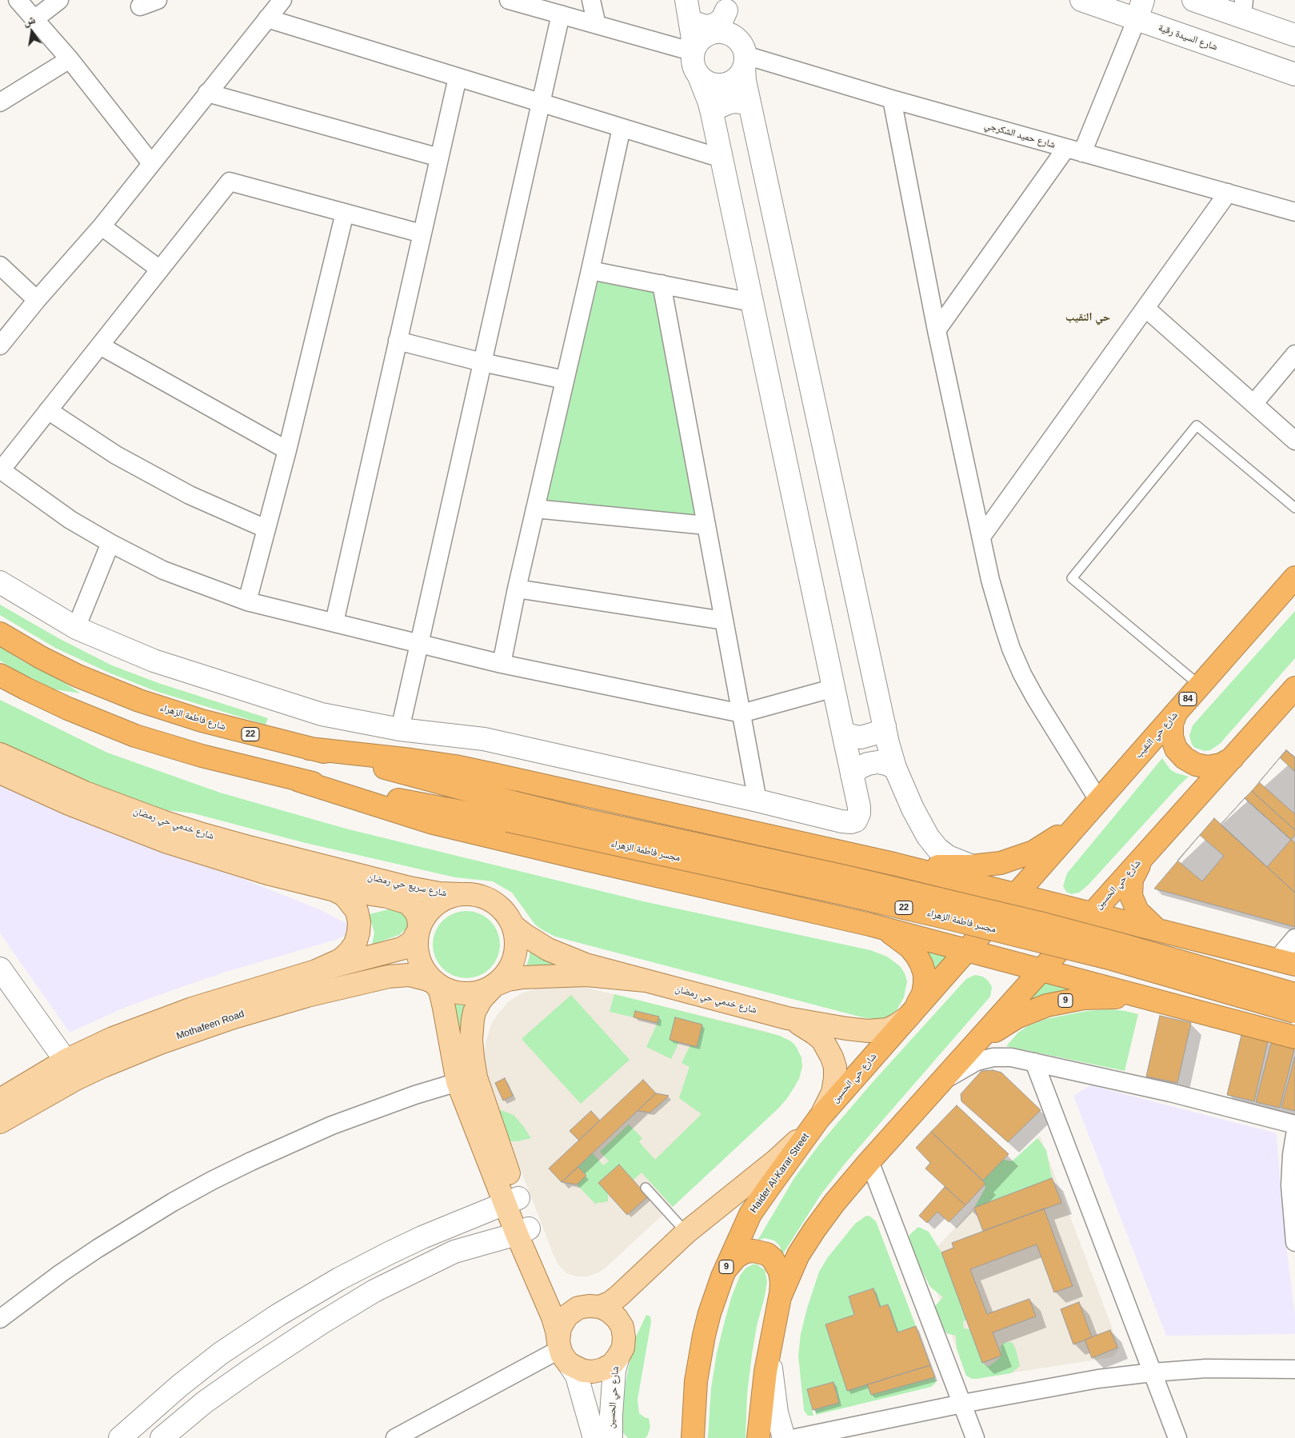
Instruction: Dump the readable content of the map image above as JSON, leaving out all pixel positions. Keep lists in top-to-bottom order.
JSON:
{
  "streets": {
    "highway": [
      "84",
      "شارع فاطمة الزهراء",
      "22",
      "شارع حي النقيب",
      "مجسر فاطمة الزهراء",
      "شارع حي الحسين",
      "9",
      "Haider Al-Karar Street"
    ],
    "main road": [
      "شارع السيدة رقية",
      "شارع خدمي حي رمضان",
      "شارع سريع حي رمضان",
      "Mothafeen Road"
    ],
    "street": ["شارع حميد الشكرجي"]
  },
  "crossings": [
    ["شارع فاطمة الزهراء", "22"],
    ["شارع فاطمة الزهراء", "مجسر فاطمة الزهراء"],
    ["22", "مجسر فاطمة الزهراء"],
    ["شارع حي النقيب", "شارع حي الحسين"],
    ["شارع خدمي حي رمضان", "شارع سريع حي رمضان"],
    ["شارع حي الحسين", "9"],
    ["شارع حي الحسين", "Haider Al-Karar Street"],
    ["شارع سريع حي رمضان", "Mothafeen Road"]
  ],
  "districts": ["حي النقيب"],
  "north": "top"
}
